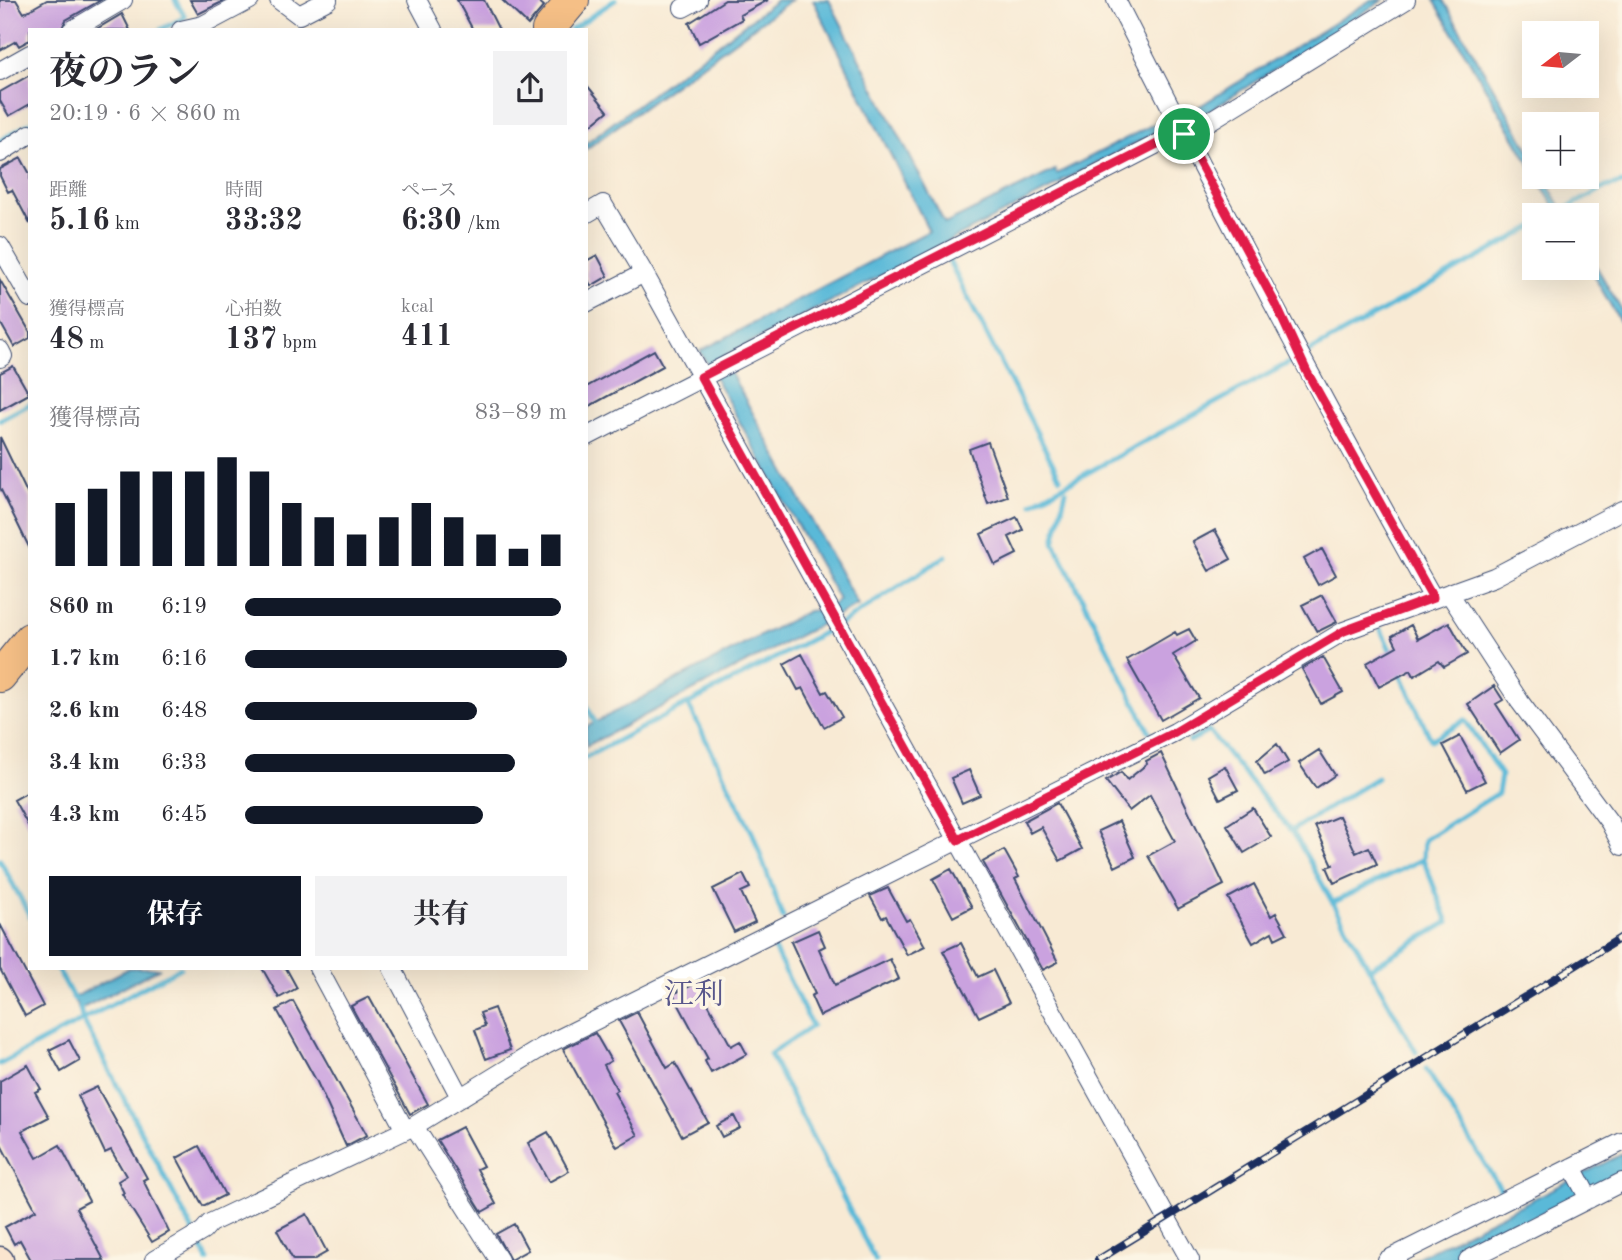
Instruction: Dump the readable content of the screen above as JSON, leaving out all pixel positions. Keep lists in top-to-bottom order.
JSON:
{
  "districts": ["江利"],
  "north": "left",
  "page": {
    "map_buttons": ["+", "−"],
    "heading": ["夜のラン", "20:19 · 6 × 860 m"],
    "stats": [
      ["距離", "5.16 km"],
      ["時間", "33:32"],
      ["ペース", "6:30 /km"],
      ["獲得標高", "48 m"],
      ["心拍数", "137 bpm"],
      ["kcal", "411"]
    ],
    "chart": ["獲得標高", "83–89 m"],
    "list": [
      {
        "name": "860 m",
        "note": "6:19"
      },
      {
        "name": "1.7 km",
        "note": "6:16"
      },
      {
        "name": "2.6 km",
        "note": "6:48"
      },
      {
        "name": "3.4 km",
        "note": "6:33"
      },
      {
        "name": "4.3 km",
        "note": "6:45"
      }
    ],
    "buttons": ["保存", "共有"]
  }
}
